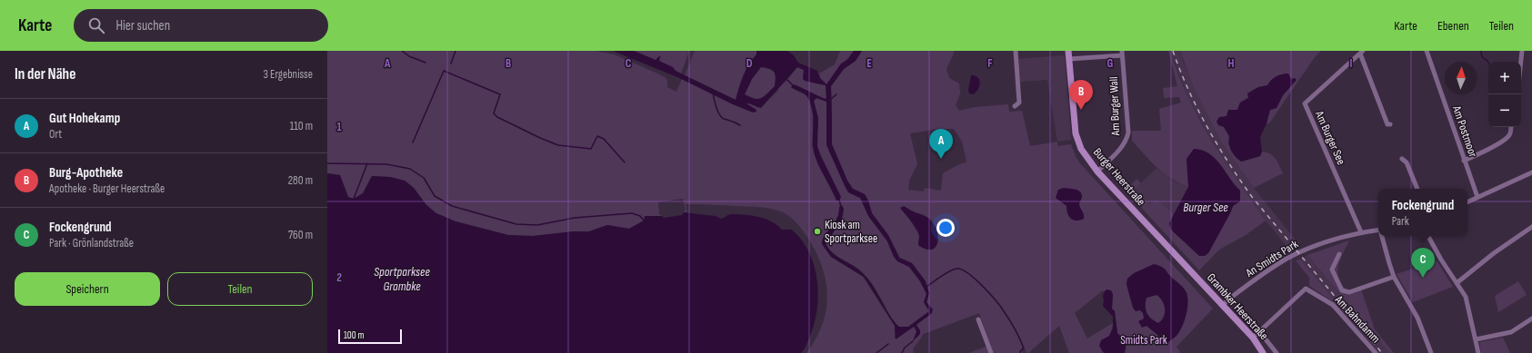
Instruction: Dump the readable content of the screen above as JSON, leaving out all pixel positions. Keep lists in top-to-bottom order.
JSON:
{
  "streets": {
    "main road": ["Burger Heerstraße", "Grambker Heerstraße"],
    "street": [
      "Am Burger Wall",
      "Am Postmoor",
      "Am Burger See",
      "An Smidts Park",
      "Am Bahndamm"
    ]
  },
  "crossings": [
    ["Am Burger Wall", "Burger Heerstraße"],
    ["Am Burger See", "An Smidts Park"],
    ["Burger Heerstraße", "Grambker Heerstraße"],
    ["An Smidts Park", "Grambker Heerstraße"],
    ["Grambker Heerstraße", "Am Bahndamm"]
  ],
  "water": ["Burger See", "Sportparksee Grambke"],
  "parks": ["Smidts Park"],
  "places": ["Kiosk am Sportparksee"],
  "scale_bar": "100 m",
  "north": "top",
  "page": {
    "header": "Karte",
    "search": "Hier suchen",
    "nav": ["Karte", "Ebenen", "Teilen"],
    "heading": ["In der Nähe", "3 Ergebnisse"],
    "map_buttons": ["+", "−"],
    "pins": ["B", "A", "C"],
    "list": [
      {
        "mark": "A",
        "name": "Gut Hohekamp",
        "note": "Ort",
        "value": "110 m"
      },
      {
        "mark": "B",
        "name": "Burg-Apotheke",
        "note": "Apotheke · Burger Heerstraße",
        "value": "280 m"
      },
      {
        "mark": "C",
        "name": "Fockengrund",
        "note": "Park · Grönlandstraße",
        "value": "760 m"
      }
    ],
    "popup": ["Fockengrund", "Park"],
    "buttons": ["Speichern", "Teilen"],
    "scale": "100 m"
  },
  "grid": {
    "columns": [
      "A",
      "B",
      "C",
      "D",
      "E",
      "F",
      "G",
      "H",
      "I"
    ],
    "rows": ["1", "2"]
  }
}
